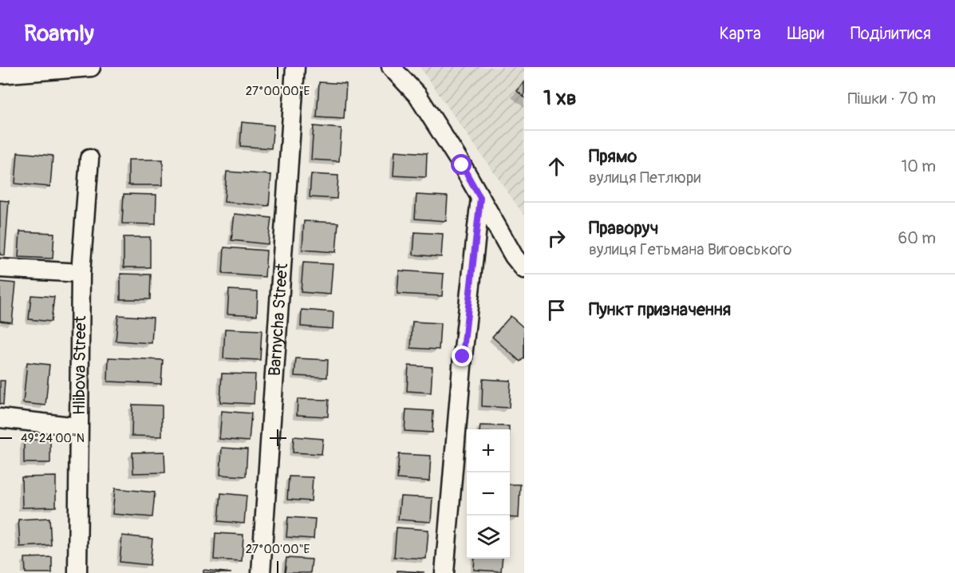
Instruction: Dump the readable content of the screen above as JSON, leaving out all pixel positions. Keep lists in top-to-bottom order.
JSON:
{
  "streets": {
    "street": ["Barnycha Street", "Hlibova Street"]
  },
  "page": {
    "header": "Roamly",
    "nav": ["Карта", "Шари", "Поділитися"],
    "heading": ["1 хв", "Пішки · 70 m"],
    "list": [
      ["Прямо", "вулиця Петлюри", "10 m"],
      ["Праворуч", "вулиця Гетьмана Виговського", "60 m"],
      "Пункт призначення"
    ],
    "map_buttons": ["+", "−"]
  },
  "coordinates": ["27°00'00\"E", "49°24'00\"N"]
}
